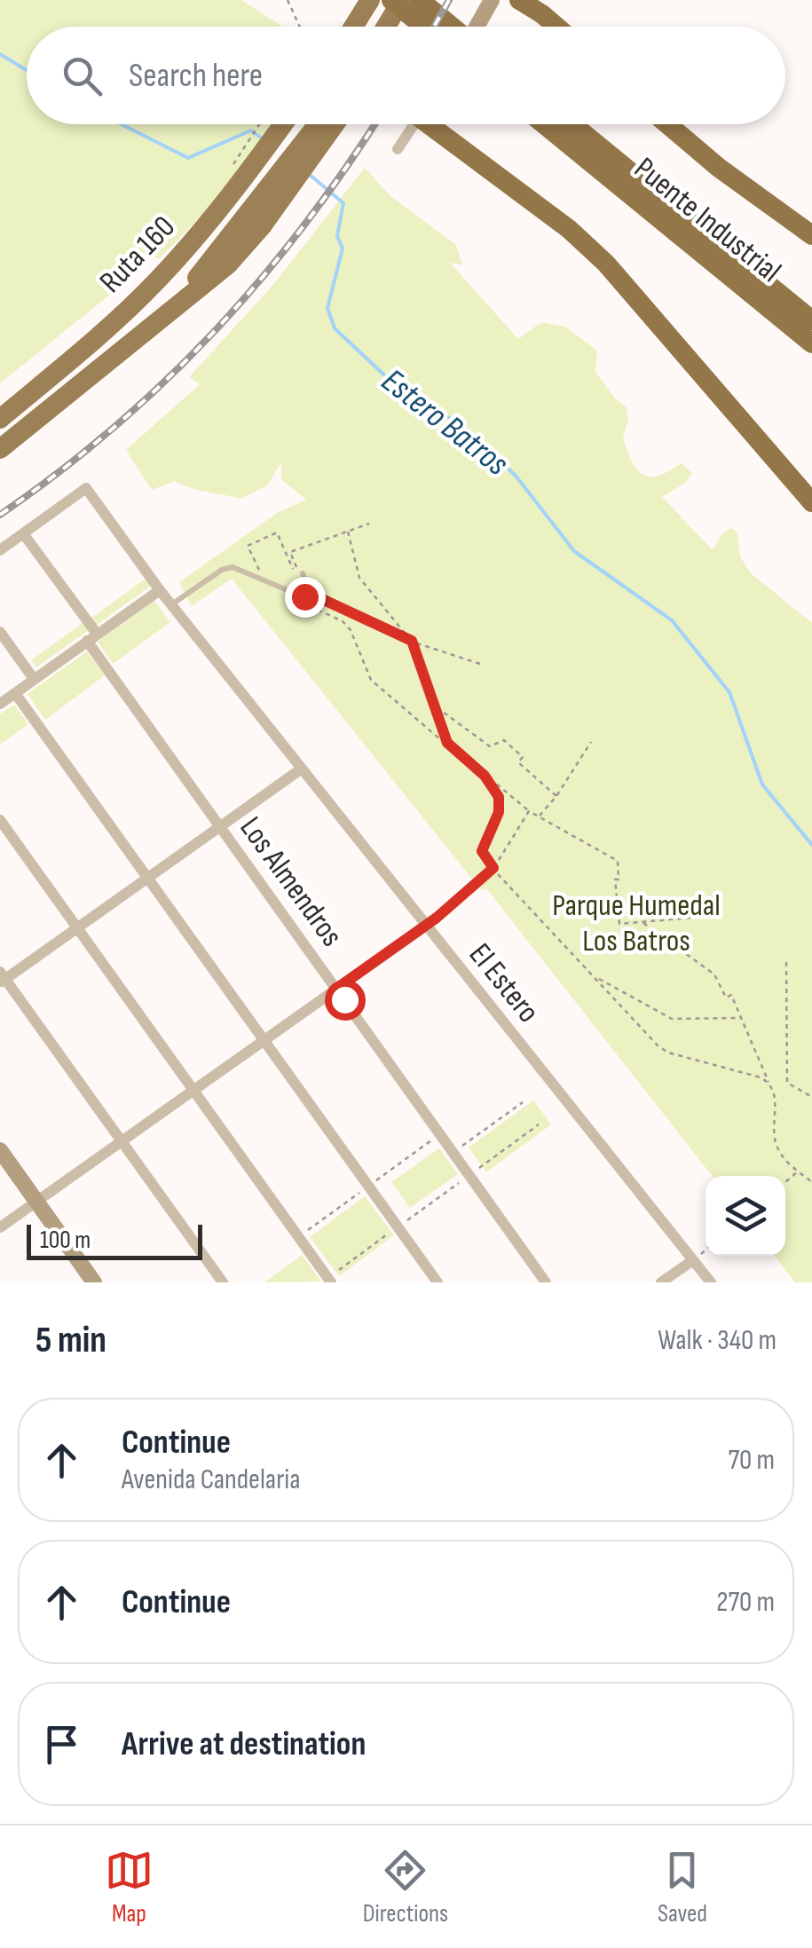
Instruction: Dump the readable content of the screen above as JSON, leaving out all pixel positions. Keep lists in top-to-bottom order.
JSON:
{
  "streets": {
    "highway": ["Puente Industrial", "Ruta 160"],
    "street": ["Los Almendros", "El Estero"]
  },
  "crossings": [
    ["Los Almendros", "El Estero"]
  ],
  "water": ["Estero Batros"],
  "parks": ["Parque Humedal Los Batros"],
  "scale_bar": "100 m",
  "page": {
    "search": "Search here",
    "scale": "100 m",
    "heading": ["5 min", "Walk · 340 m"],
    "list": [
      ["Continue", "Avenida Candelaria", "70 m"],
      ["Continue", "270 m"],
      "Arrive at destination"
    ],
    "nav": ["Map", "Directions", "Saved"]
  }
}
